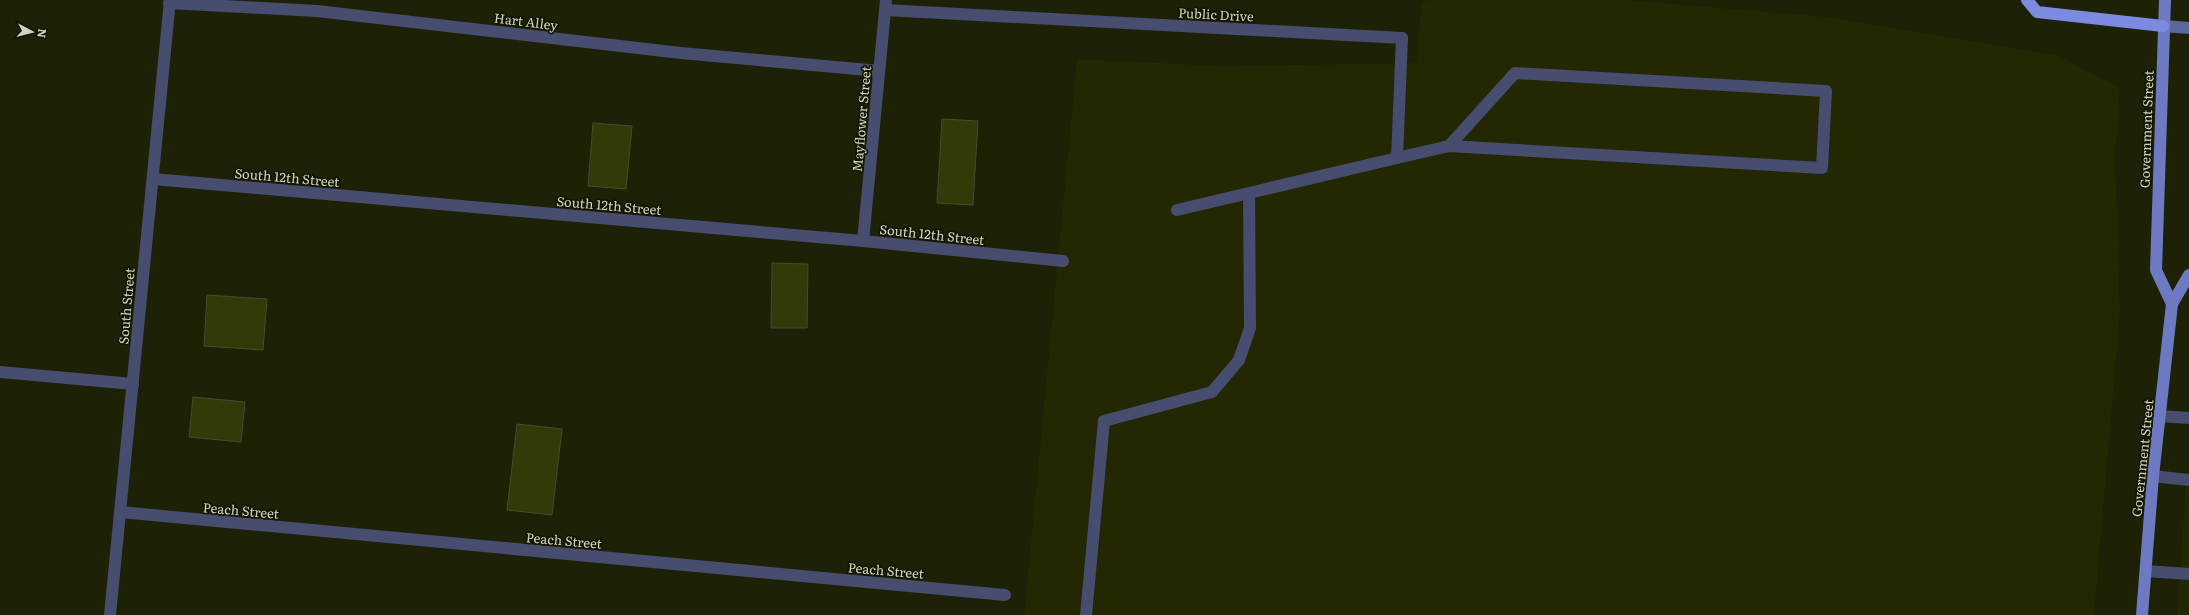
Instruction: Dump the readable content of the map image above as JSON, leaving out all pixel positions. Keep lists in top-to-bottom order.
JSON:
{
  "streets": {
    "main road": ["Government Street"],
    "street": [
      "Public Drive",
      "Hart Alley",
      "Mayflower Street",
      "South 12th Street",
      "South Street",
      "Peach Street"
    ]
  },
  "crossings": [
    ["Public Drive", "Mayflower Street"],
    ["Hart Alley", "Mayflower Street"],
    ["Hart Alley", "South Street"],
    ["Mayflower Street", "South 12th Street"],
    ["South 12th Street", "South Street"],
    ["South Street", "Peach Street"]
  ],
  "north": "right"
}
